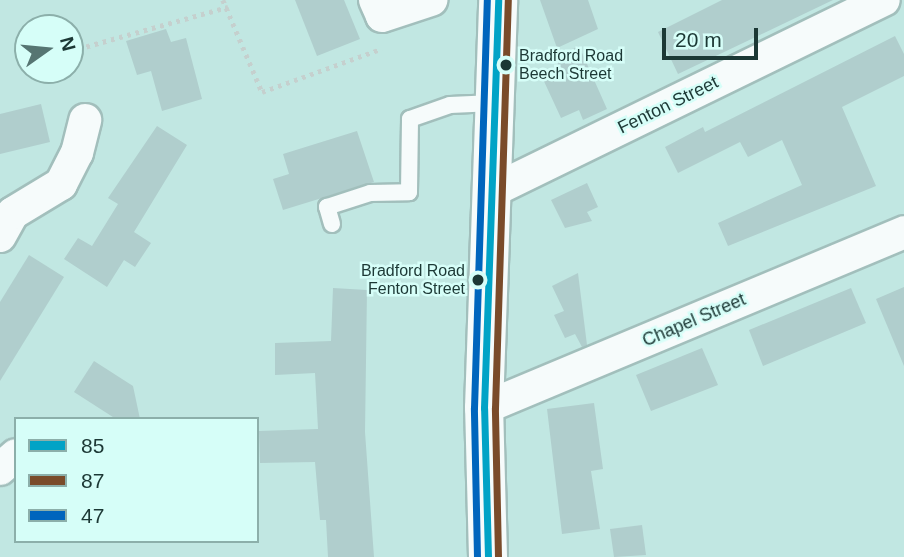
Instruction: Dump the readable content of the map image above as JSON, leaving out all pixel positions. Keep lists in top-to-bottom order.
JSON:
{
  "streets": {
    "street": ["Fenton Street", "Chapel Street"]
  },
  "places": ["Bradford Road Beech Street", "Bradford Road Fenton Street"],
  "lines": ["transit line 85", "transit line 87", "transit line 47"],
  "legend": ["85", "87", "47"],
  "scale_bar": "20 m",
  "north": "right"
}
